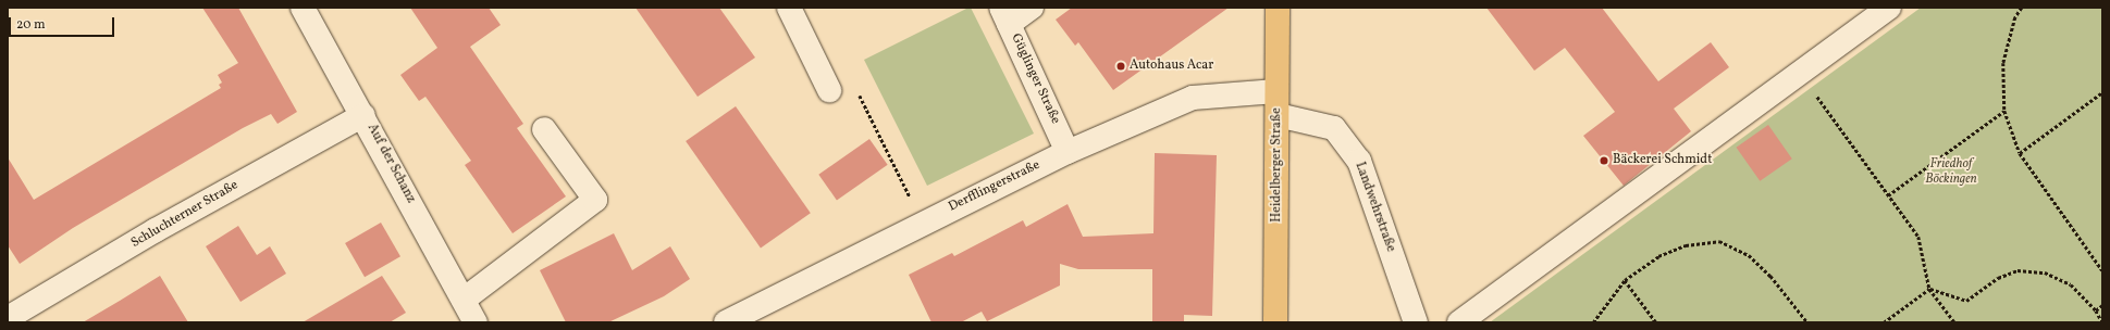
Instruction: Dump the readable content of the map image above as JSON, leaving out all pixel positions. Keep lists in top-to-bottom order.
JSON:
{
  "streets": {
    "main road": ["Heidelberger Straße"],
    "street": [
      "Güglinger Straße",
      "Auf der Schanz",
      "Derfflingerstraße",
      "Landwehrstraße",
      "Schluchterner Straße"
    ]
  },
  "crossings": [
    ["Güglinger Straße", "Derfflingerstraße"],
    ["Auf der Schanz", "Schluchterner Straße"],
    ["Heidelberger Straße", "Derfflingerstraße"],
    ["Heidelberger Straße", "Landwehrstraße"]
  ],
  "parks": ["Friedhof Böckingen"],
  "places": ["Autohaus Acar", "Bäckerei Schmidt"],
  "scale_bar": "20 m"
}
